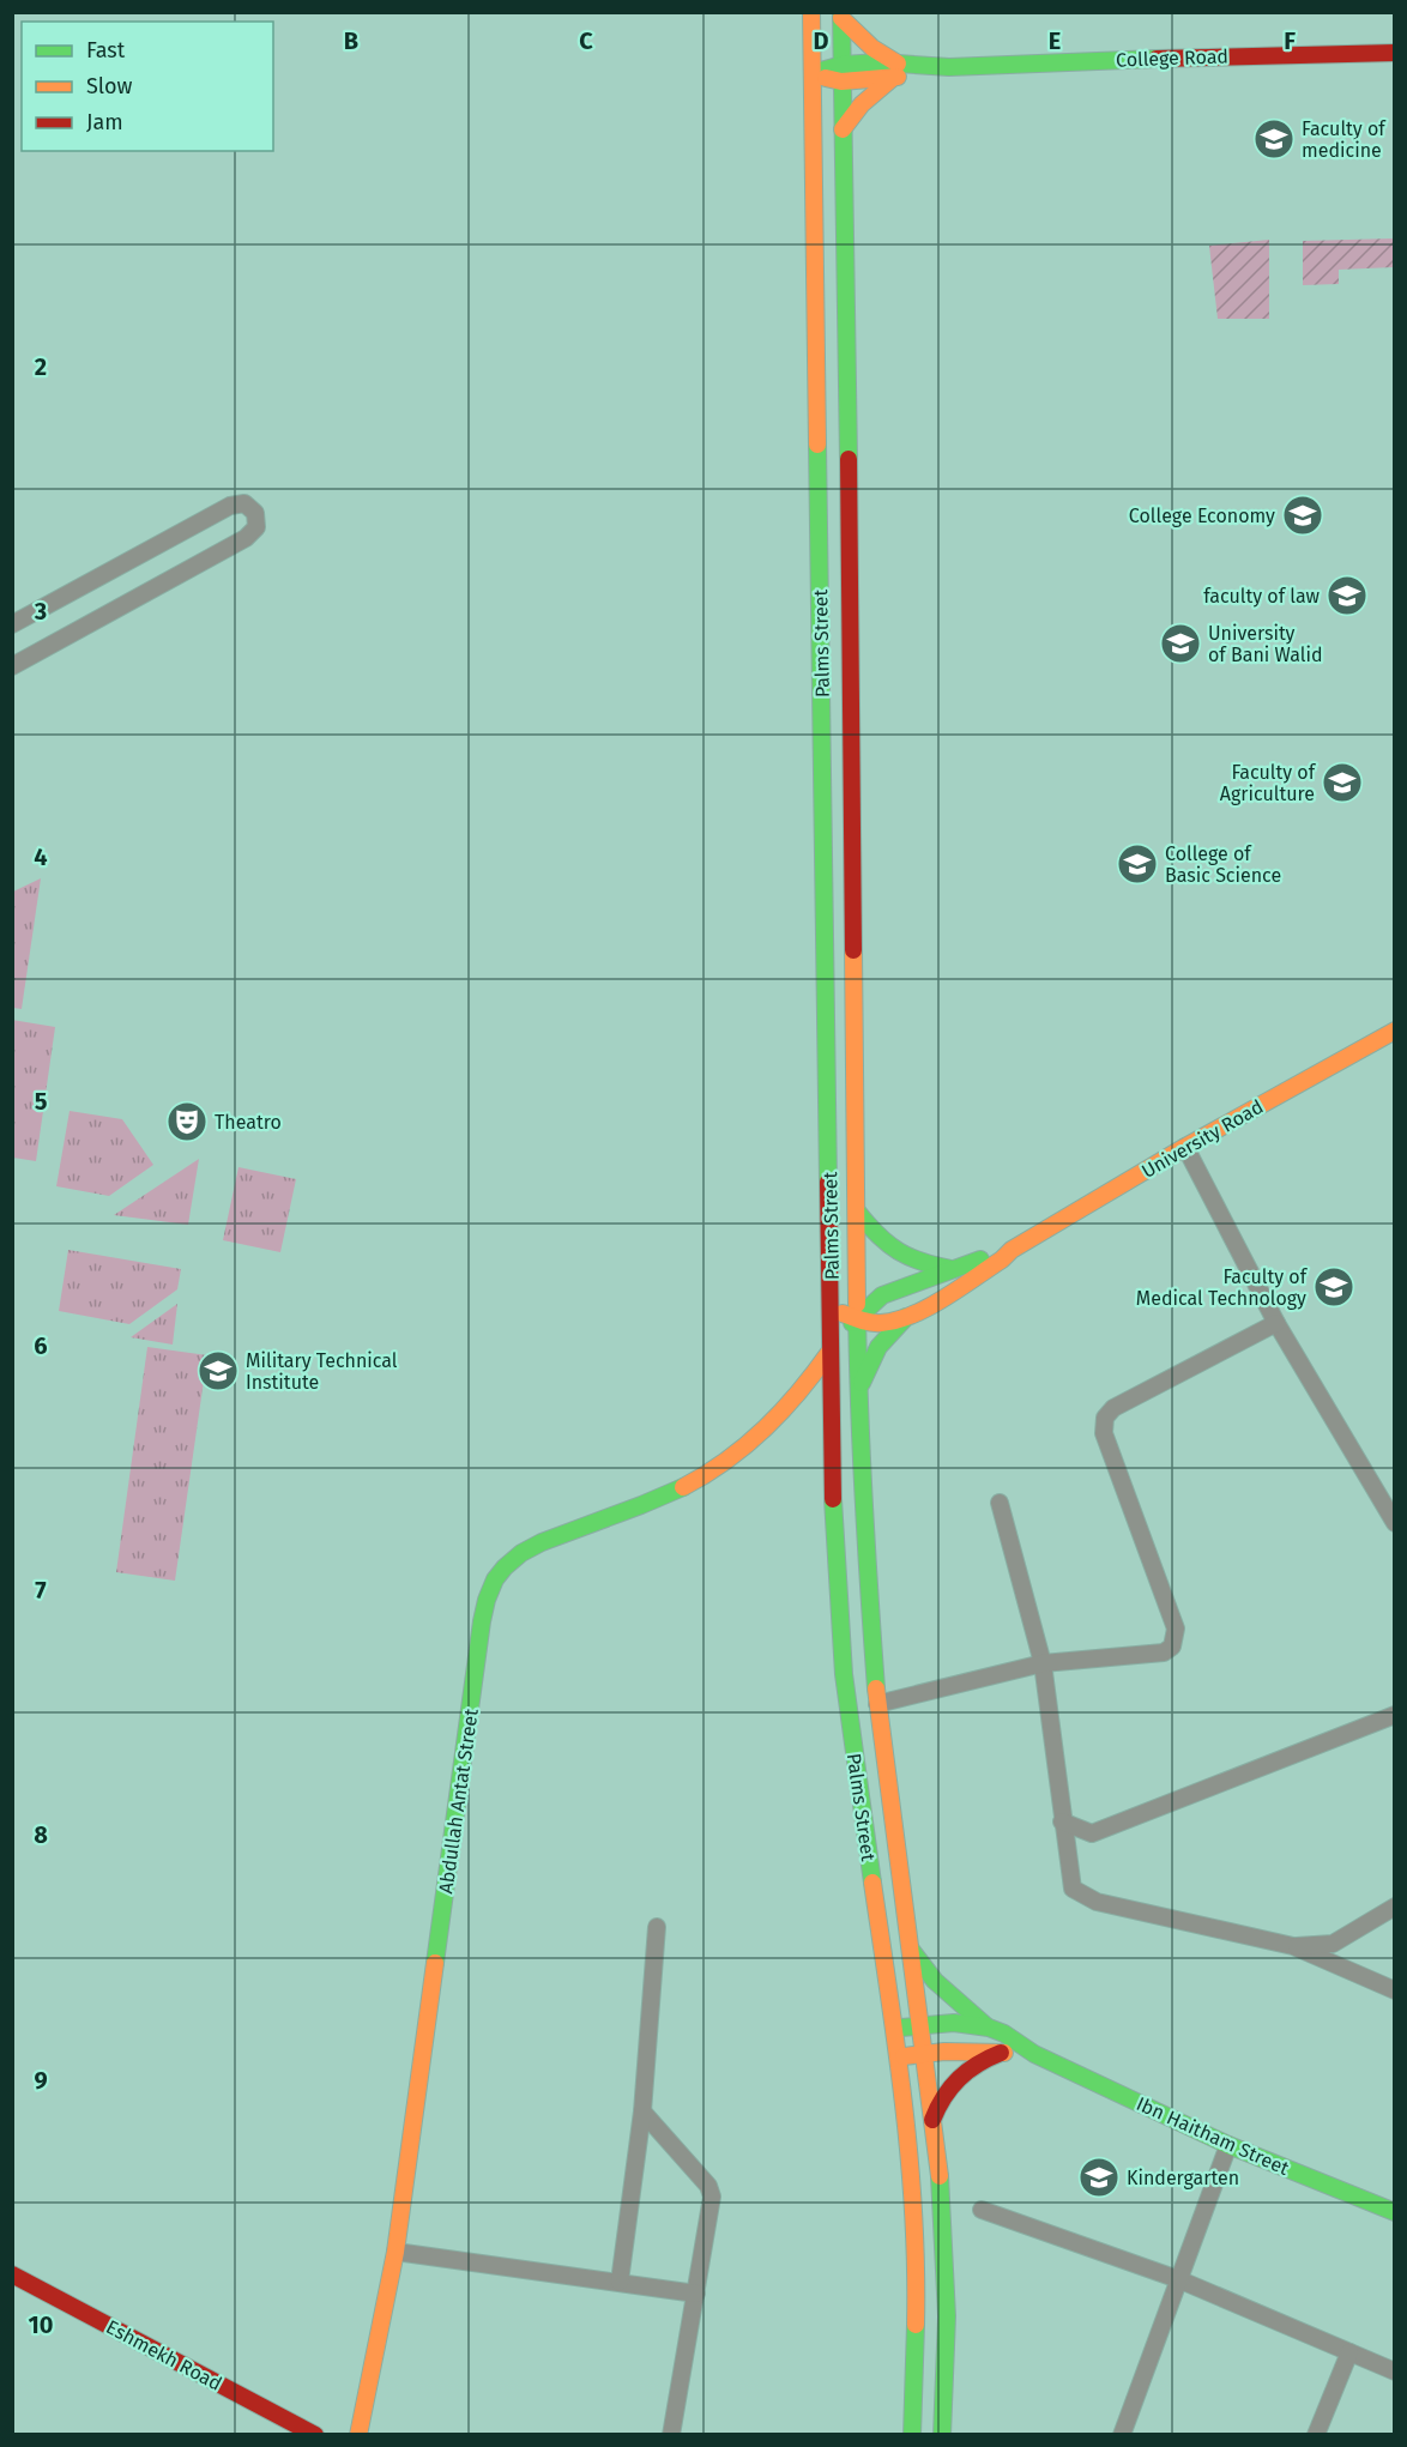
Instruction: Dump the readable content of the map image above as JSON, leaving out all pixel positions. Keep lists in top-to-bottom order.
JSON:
{
  "streets": {
    "main road": [
      "College Road",
      "Palms Street",
      "University Road",
      "Abdullah Antat Street",
      "Ibn Haitham Street",
      "Eshmekh Road"
    ]
  },
  "crossings": [
    ["College Road", "Palms Street"],
    ["Palms Street", "University Road"],
    ["Palms Street", "Abdullah Antat Street"],
    ["University Road", "Abdullah Antat Street"]
  ],
  "places": {
    "school or university": [
      "Faculty of medicine",
      "College Economy",
      "faculty of law",
      "University of Bani Walid",
      "Faculty of Agriculture",
      "College of Basic Science",
      "Faculty of Medical Technology",
      "Military Technical Institute",
      "Kindergarten"
    ],
    "theatre": ["Theatro"]
  },
  "legend": ["Fast", "Slow", "Jam"],
  "grid": {
    "columns": [
      "B",
      "C",
      "D",
      "E",
      "F"
    ],
    "rows": [
      "2",
      "3",
      "4",
      "5",
      "6",
      "7",
      "8",
      "9",
      "10"
    ]
  }
}
